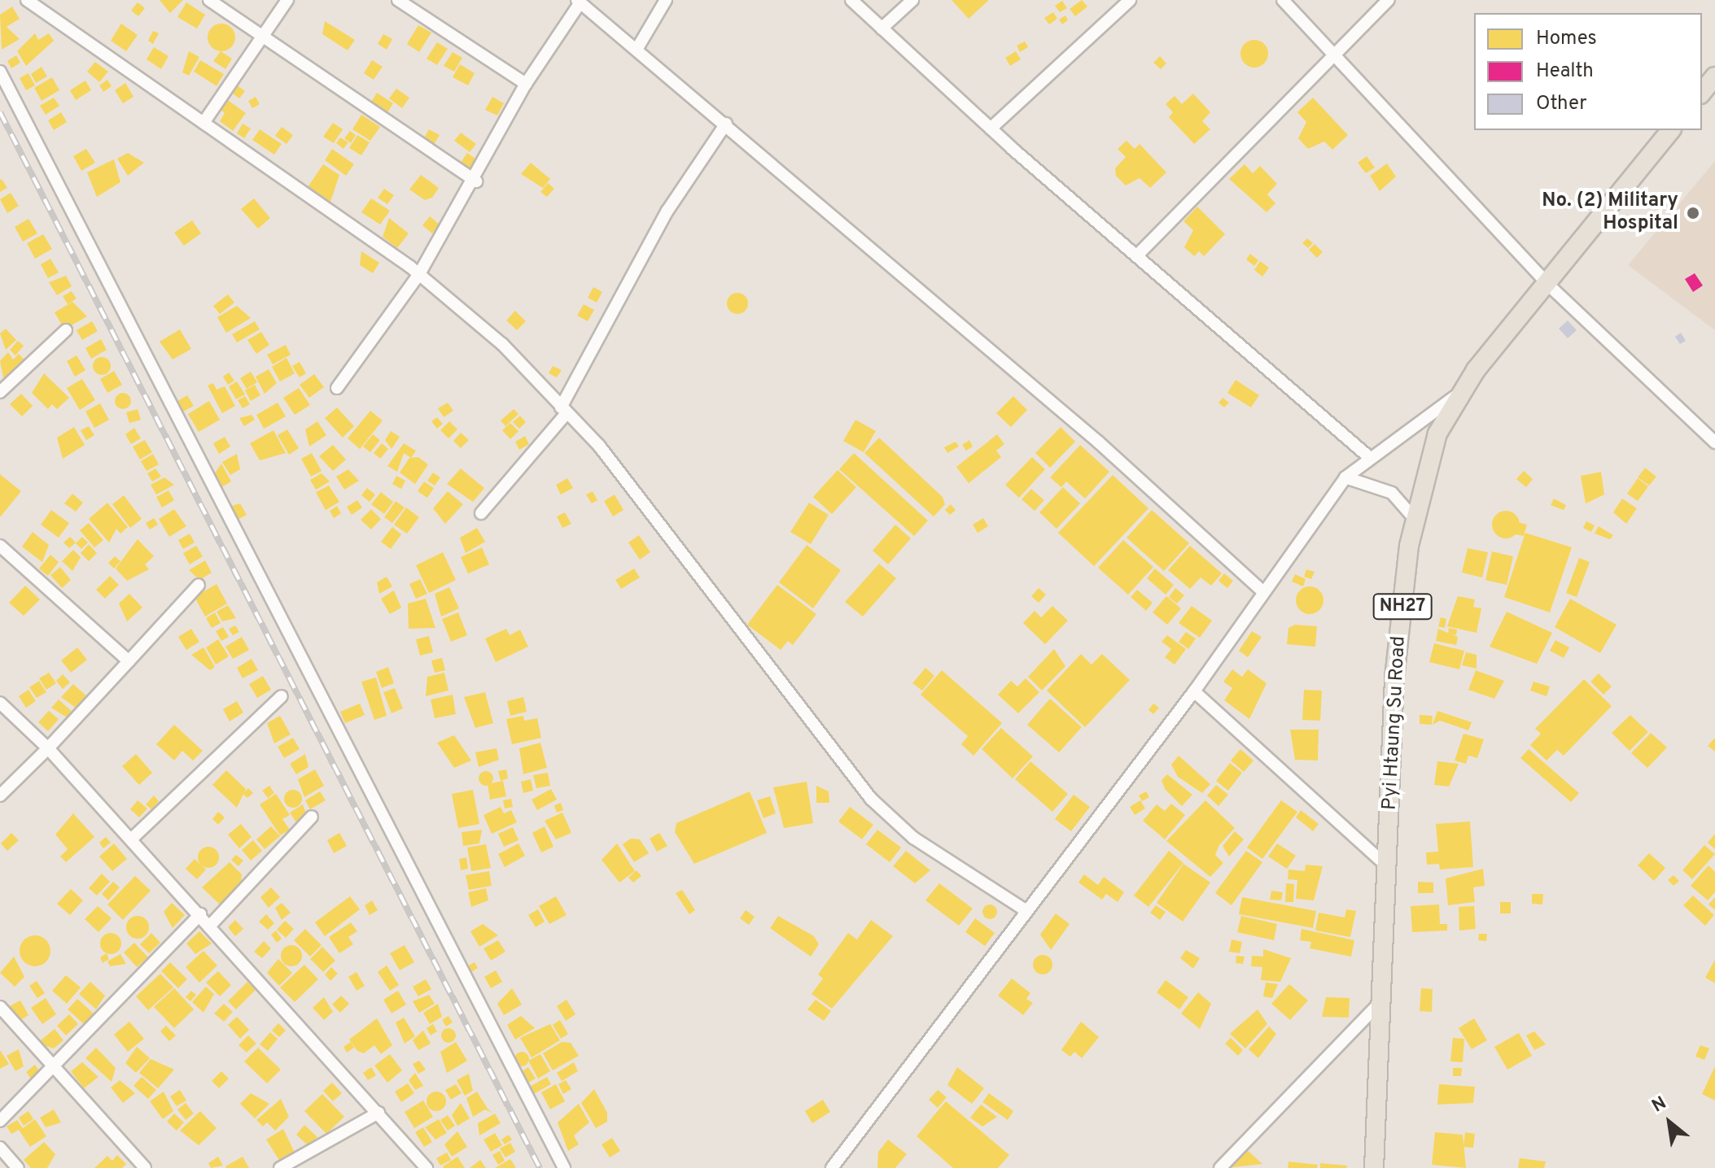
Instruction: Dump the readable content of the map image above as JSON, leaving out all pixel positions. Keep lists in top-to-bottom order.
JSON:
{
  "streets": {
    "highway": ["NH27", "Pyi Htaung Su Road"]
  },
  "places": ["No. (2) Military Hospital"],
  "legend": ["Homes", "Health", "Other"],
  "north": "top left"
}
